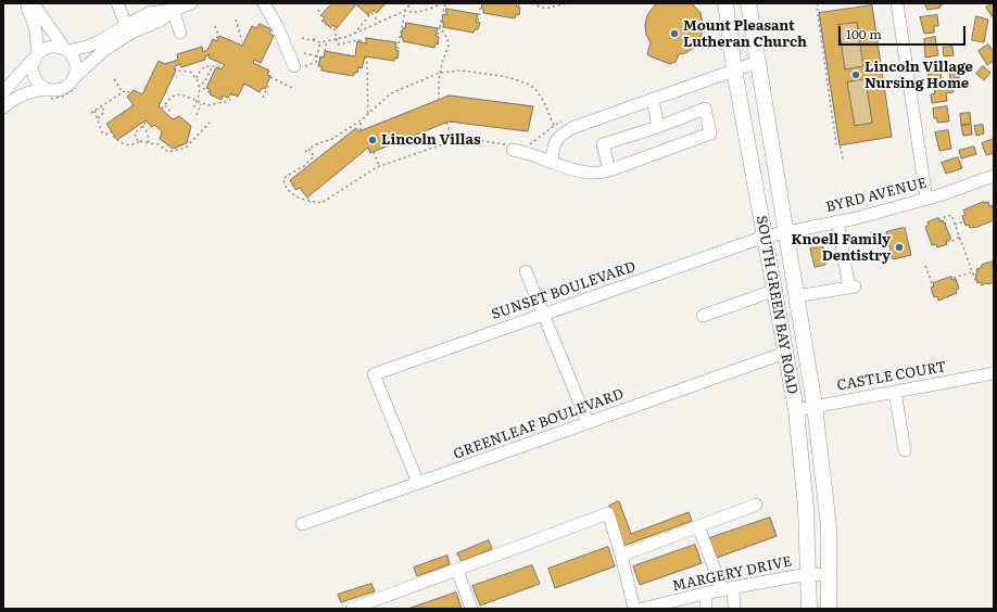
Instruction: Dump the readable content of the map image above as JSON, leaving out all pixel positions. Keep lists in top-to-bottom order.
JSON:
{
  "streets": {
    "main road": ["SOUTH GREEN BAY ROAD"],
    "street": [
      "BYRD AVENUE",
      "SUNSET BOULEVARD",
      "CASTLE COURT",
      "GREENLEAF BOULEVARD",
      "MARGERY DRIVE"
    ]
  },
  "crossings": [
    ["BYRD AVENUE", "SUNSET BOULEVARD"],
    ["BYRD AVENUE", "SOUTH GREEN BAY ROAD"],
    ["SUNSET BOULEVARD", "SOUTH GREEN BAY ROAD"],
    ["SUNSET BOULEVARD", "GREENLEAF BOULEVARD"],
    ["SOUTH GREEN BAY ROAD", "CASTLE COURT"],
    ["SOUTH GREEN BAY ROAD", "GREENLEAF BOULEVARD"],
    ["SOUTH GREEN BAY ROAD", "MARGERY DRIVE"]
  ],
  "places": [
    "Mount Pleasant Lutheran Church",
    "Lincoln Village Nursing Home",
    "Lincoln Villas",
    "Knoell Family Dentistry"
  ],
  "scale_bar": "100 m"
}
